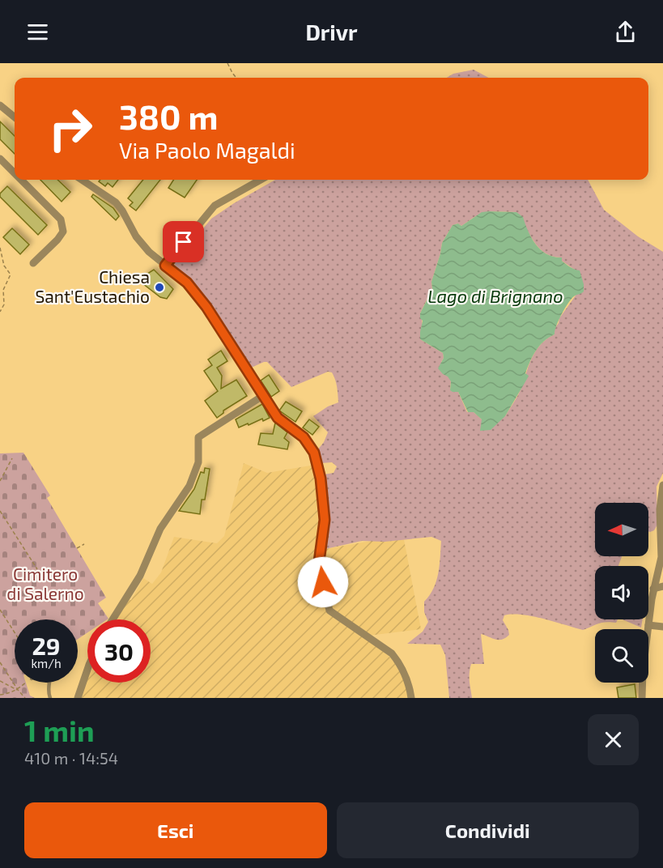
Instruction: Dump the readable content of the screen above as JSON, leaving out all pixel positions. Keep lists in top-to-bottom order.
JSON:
{
  "water": ["Lago di Brignano"],
  "parks": ["Cimitero di Salerno"],
  "places": ["Chiesa Sant'Eustachio"],
  "north": "left",
  "page": {
    "header": "Drivr",
    "turn": ["380 m", "Via Paolo Magaldi"],
    "speed": "29 km/h",
    "limit": "30",
    "heading": ["1 min", "410 m · 14:54"],
    "buttons": ["Esci", "Condividi"]
  }
}
